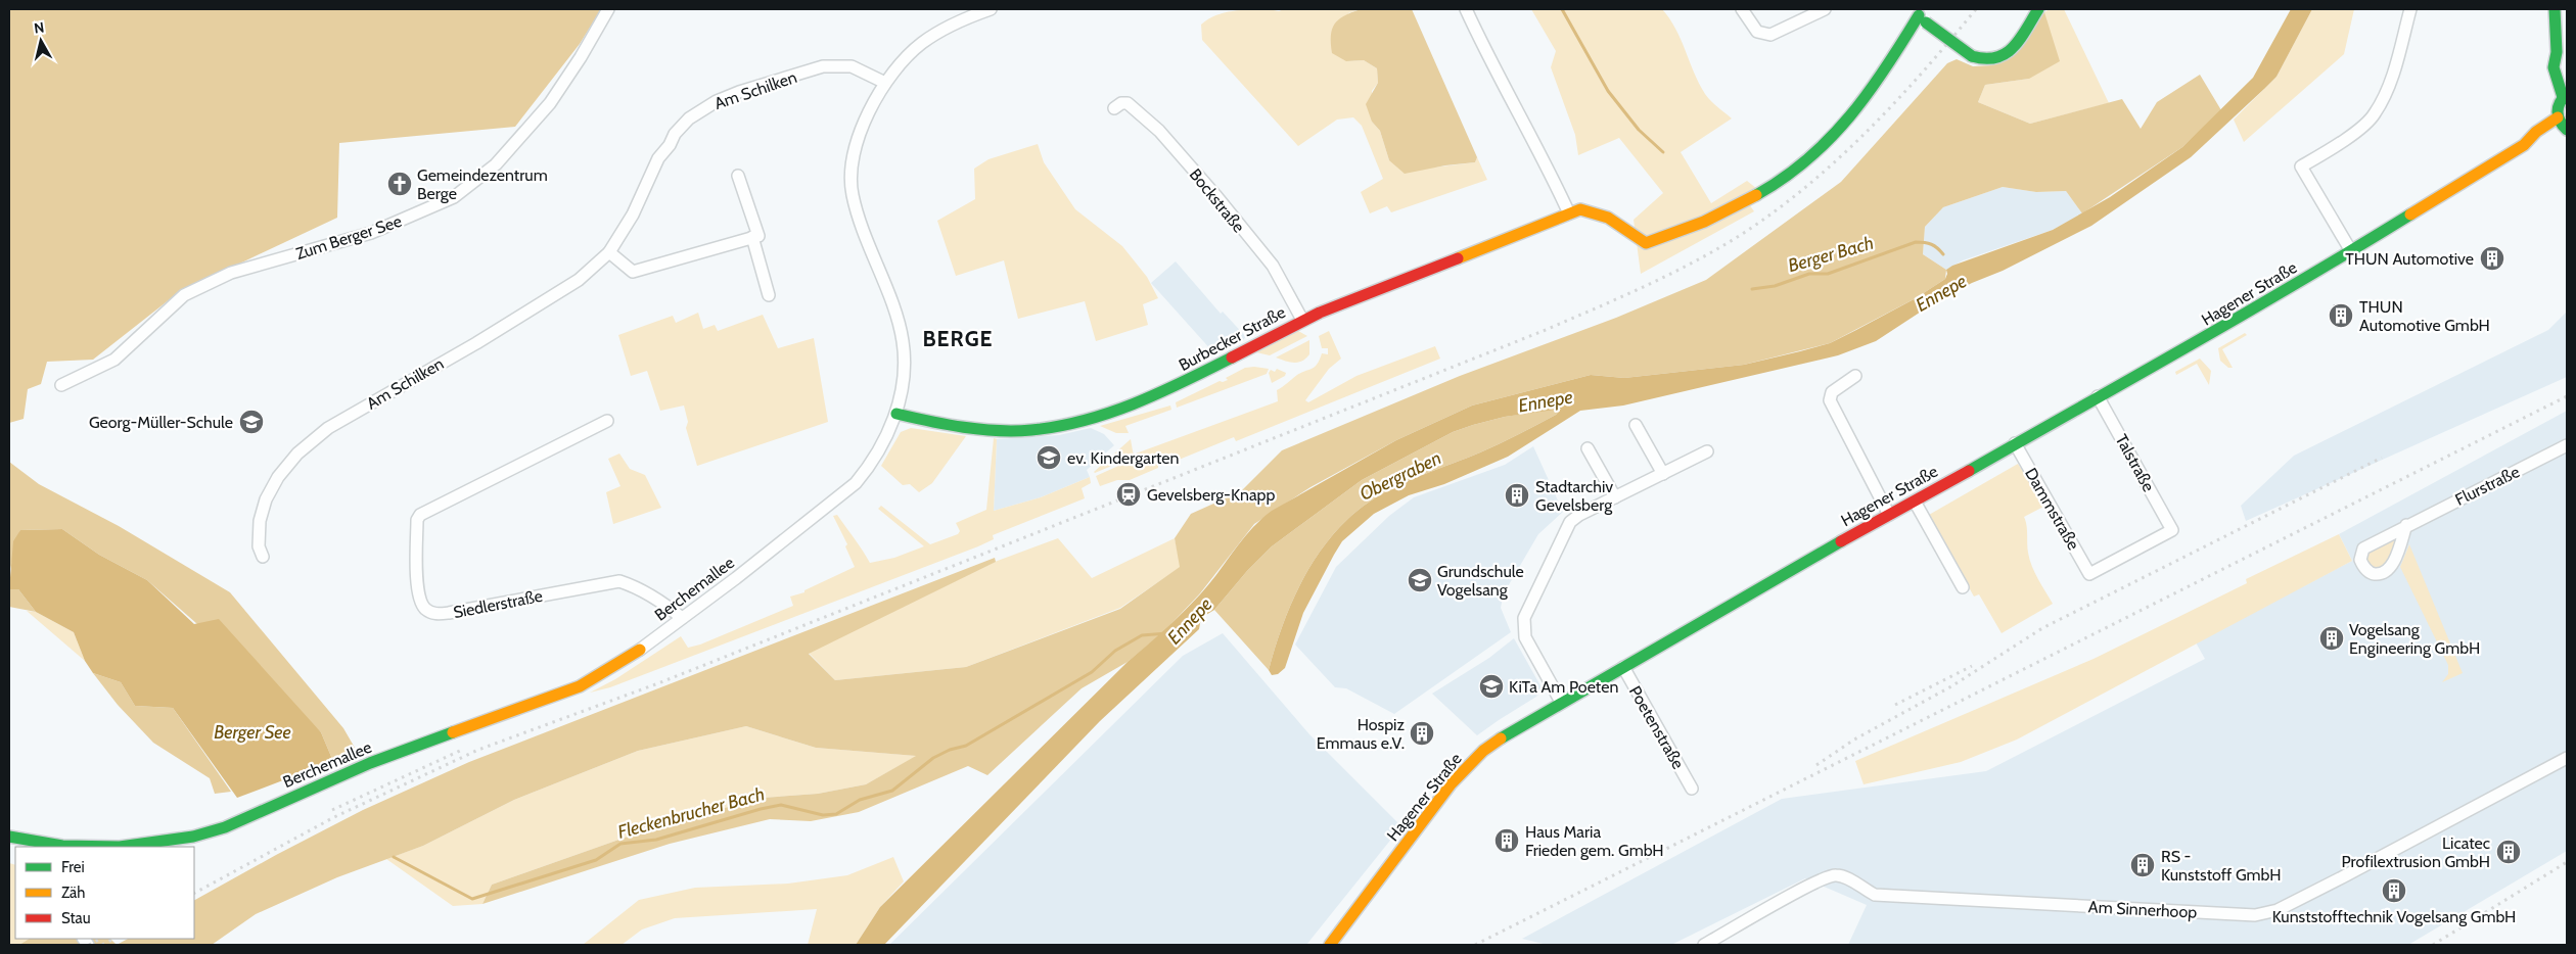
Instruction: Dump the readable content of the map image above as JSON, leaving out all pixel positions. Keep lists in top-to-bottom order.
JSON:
{
  "streets": {
    "street": [
      "Am Schilken",
      "Bockstraße",
      "Zum Berger See",
      "Hagener Straße",
      "Burbecker Straße",
      "Talstraße",
      "Flurstraße",
      "Dammstraße",
      "Berchemallee",
      "Siedlerstraße",
      "Poetenstraße",
      "Am Sinnerhoop"
    ]
  },
  "crossings": [
    ["Am Schilken", "Berchemallee"],
    ["Bockstraße", "Burbecker Straße"],
    ["Hagener Straße", "Talstraße"],
    ["Hagener Straße", "Dammstraße"],
    ["Hagener Straße", "Poetenstraße"],
    ["Burbecker Straße", "Berchemallee"],
    ["Talstraße", "Dammstraße"],
    ["Berchemallee", "Siedlerstraße"]
  ],
  "districts": ["BERGE"],
  "water": [
    "Berger Bach",
    "Ennepe",
    "Obergraben",
    "Berger See",
    "Fleckenbrucher Bach"
  ],
  "places": {
    "church": ["Gemeindezentrum Berge"],
    "building": [
      "THUN Automotive",
      "THUN Automotive GmbH",
      "Stadtarchiv Gevelsberg",
      "Vogelsang Engineering GmbH",
      "Hospiz Emmaus e.V.",
      "Haus Maria Frieden gem. GmbH",
      "Licatec Profilextrusion GmbH",
      "RS - Kunststoff GmbH",
      "Kunststofftechnik Vogelsang GmbH"
    ],
    "school or university": [
      "Georg-Müller-Schule",
      "ev. Kindergarten",
      "Grundschule Vogelsang",
      "KiTa Am Poeten"
    ],
    "station": ["Gevelsberg-Knapp"]
  },
  "legend": ["Frei", "Zäh", "Stau"],
  "north": "top"
}
